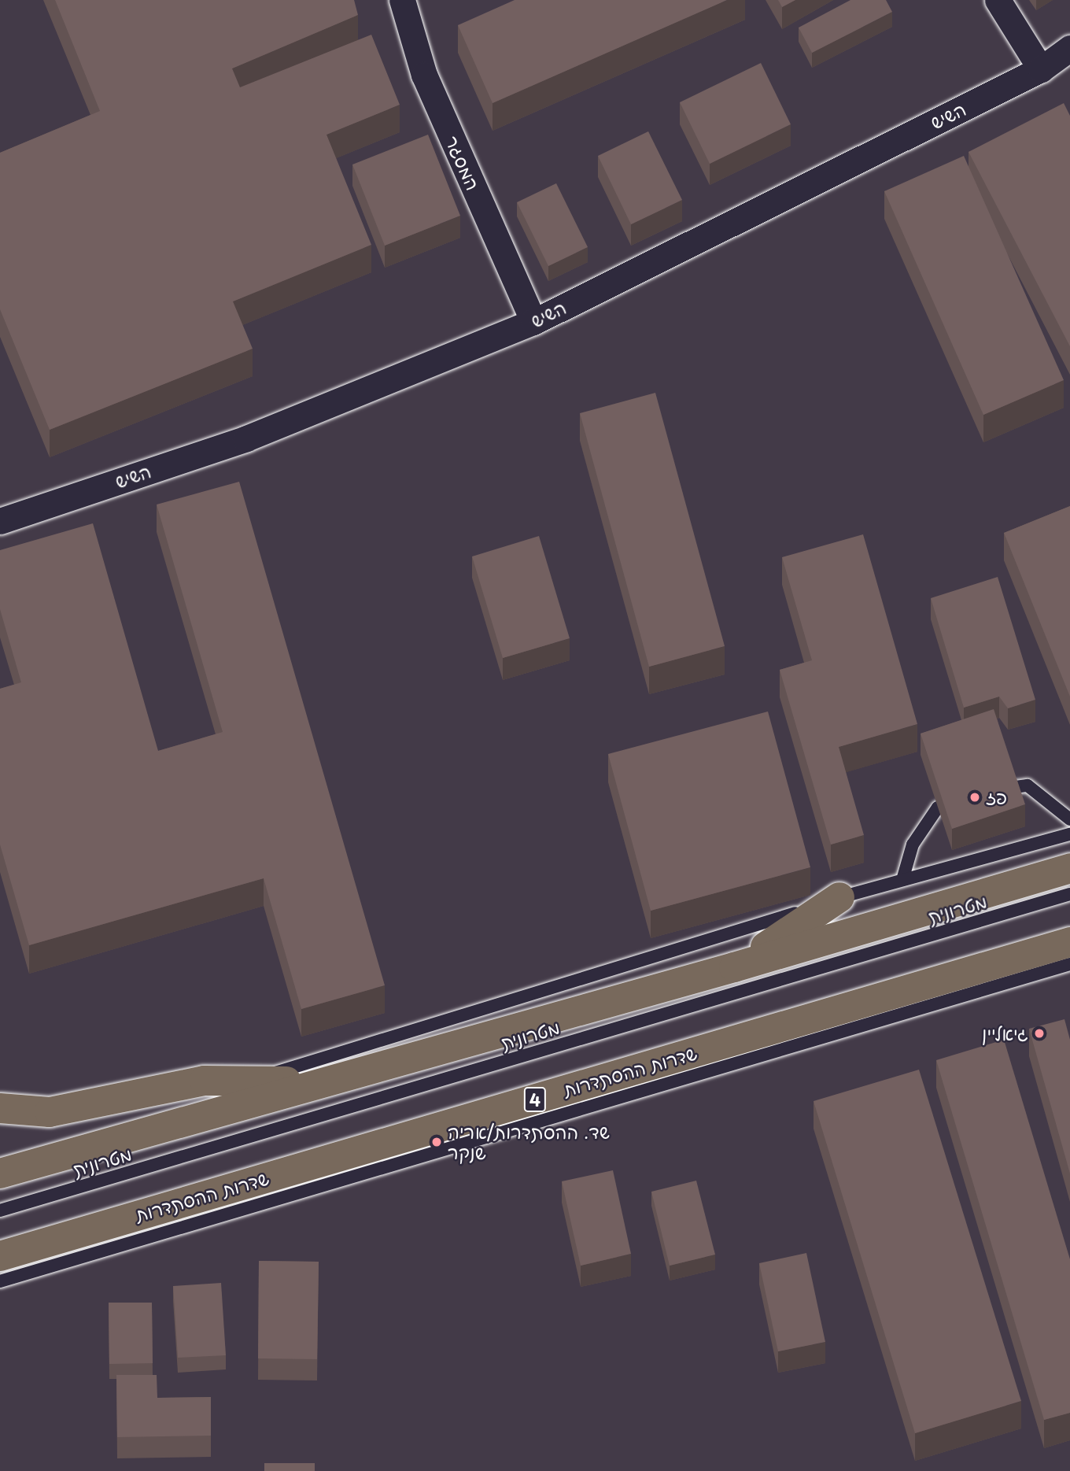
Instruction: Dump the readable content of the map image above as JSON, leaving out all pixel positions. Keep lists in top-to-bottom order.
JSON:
{
  "streets": {
    "highway": ["שדרות ההסתדרות", "4"],
    "street": ["השיש", "המסגר"],
    "lane": ["מטרונית"]
  },
  "crossings": [
    ["השיש", "המסגר"]
  ],
  "places": ["פז", "גיאליין", "שד. ההסתדרות/אריה שנקר"]
}
